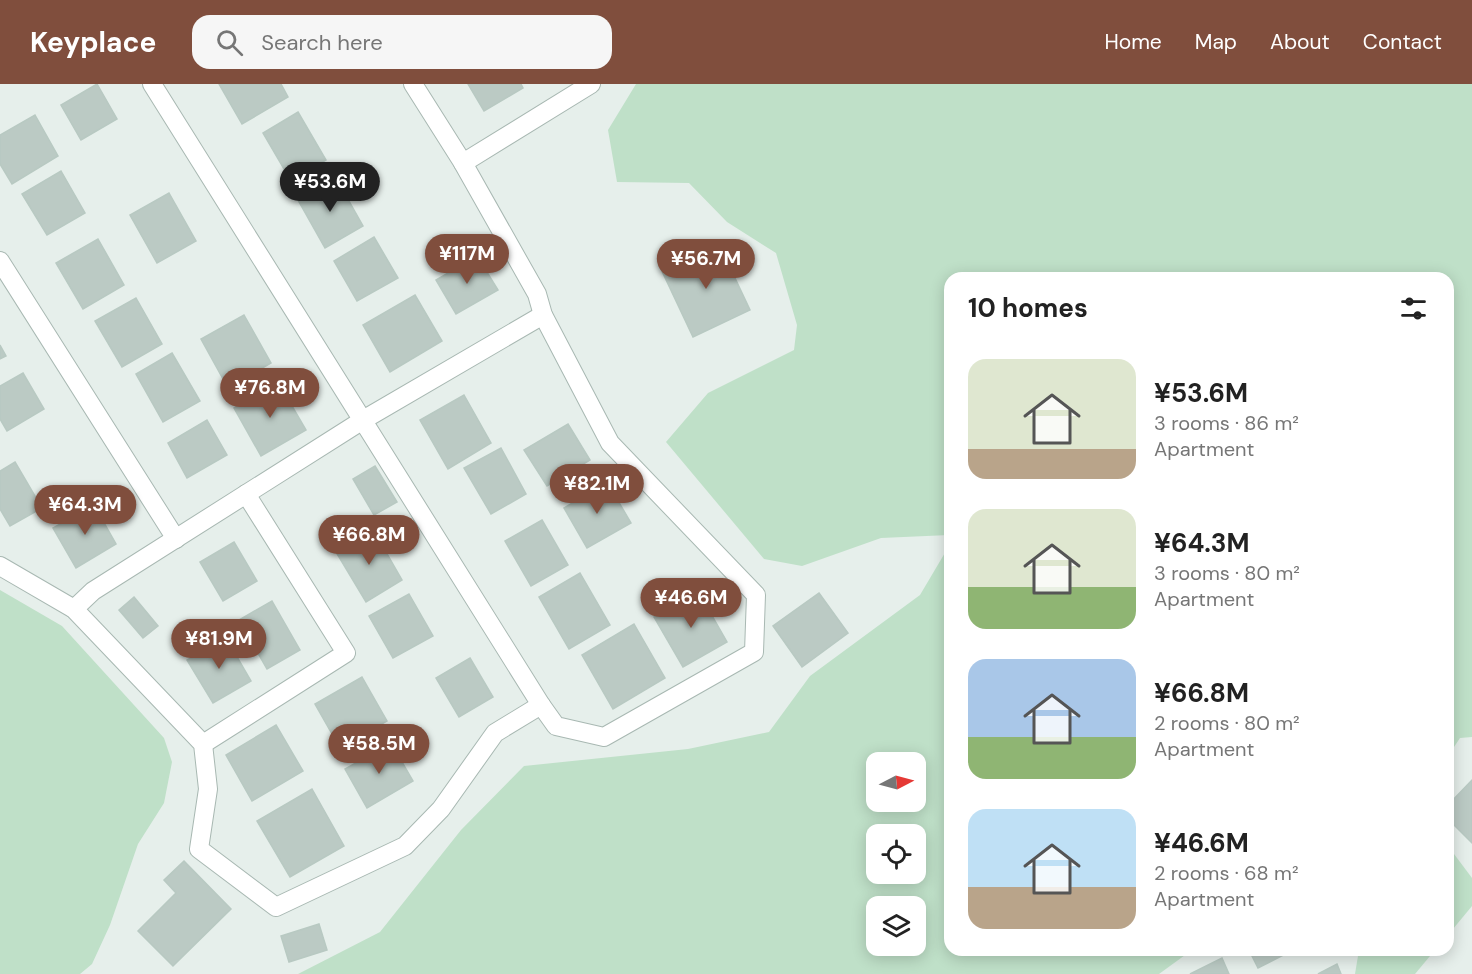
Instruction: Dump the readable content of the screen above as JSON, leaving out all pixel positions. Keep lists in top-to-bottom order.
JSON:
{
  "north": "right",
  "page": {
    "header": "Keyplace",
    "search": "Search here",
    "nav": [
      "Home",
      "Map",
      "About",
      "Contact"
    ],
    "price": [
      "¥53.6M",
      "¥117M",
      "¥56.7M",
      "¥76.8M",
      "¥82.1M",
      "¥64.3M",
      "¥66.8M",
      "¥46.6M",
      "¥81.9M",
      "¥58.5M"
    ],
    "heading": "10 homes",
    "list": [
      {
        "name": "¥53.6M",
        "note": "3 rooms · 86 m² · Apartment"
      },
      {
        "name": "¥64.3M",
        "note": "3 rooms · 80 m² · Apartment"
      },
      {
        "name": "¥66.8M",
        "note": "2 rooms · 80 m² · Apartment"
      },
      {
        "name": "¥46.6M",
        "note": "2 rooms · 68 m² · Apartment"
      }
    ]
  }
}
